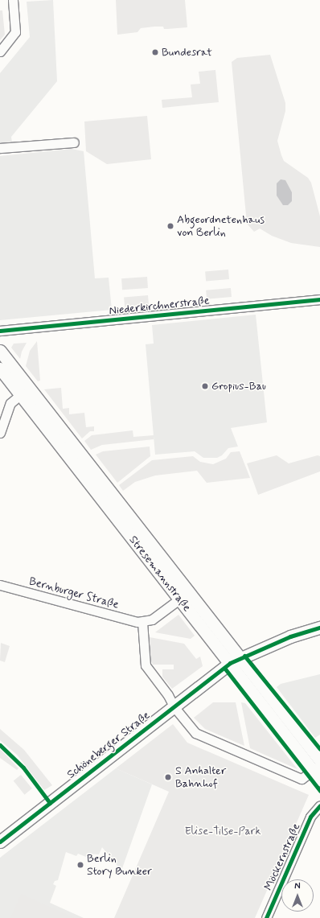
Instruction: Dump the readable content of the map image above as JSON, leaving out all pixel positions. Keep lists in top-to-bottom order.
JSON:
{
  "streets": {
    "main road": ["Stresemannstraße", "Schöneberger Straße"],
    "street": ["Niederkirchnerstraße", "Bernburger Straße", "Möckernstraße"]
  },
  "crossings": [
    ["Stresemannstraße", "Schöneberger Straße"]
  ],
  "parks": ["Elise-Tilse-Park"],
  "places": [
    "Bundesrat",
    "Abgeordnetenhaus von Berlin",
    "Gropius-Bau",
    "S Anhalter Bahnhof",
    "Berlin Story Bunker"
  ],
  "north": "top"
}
